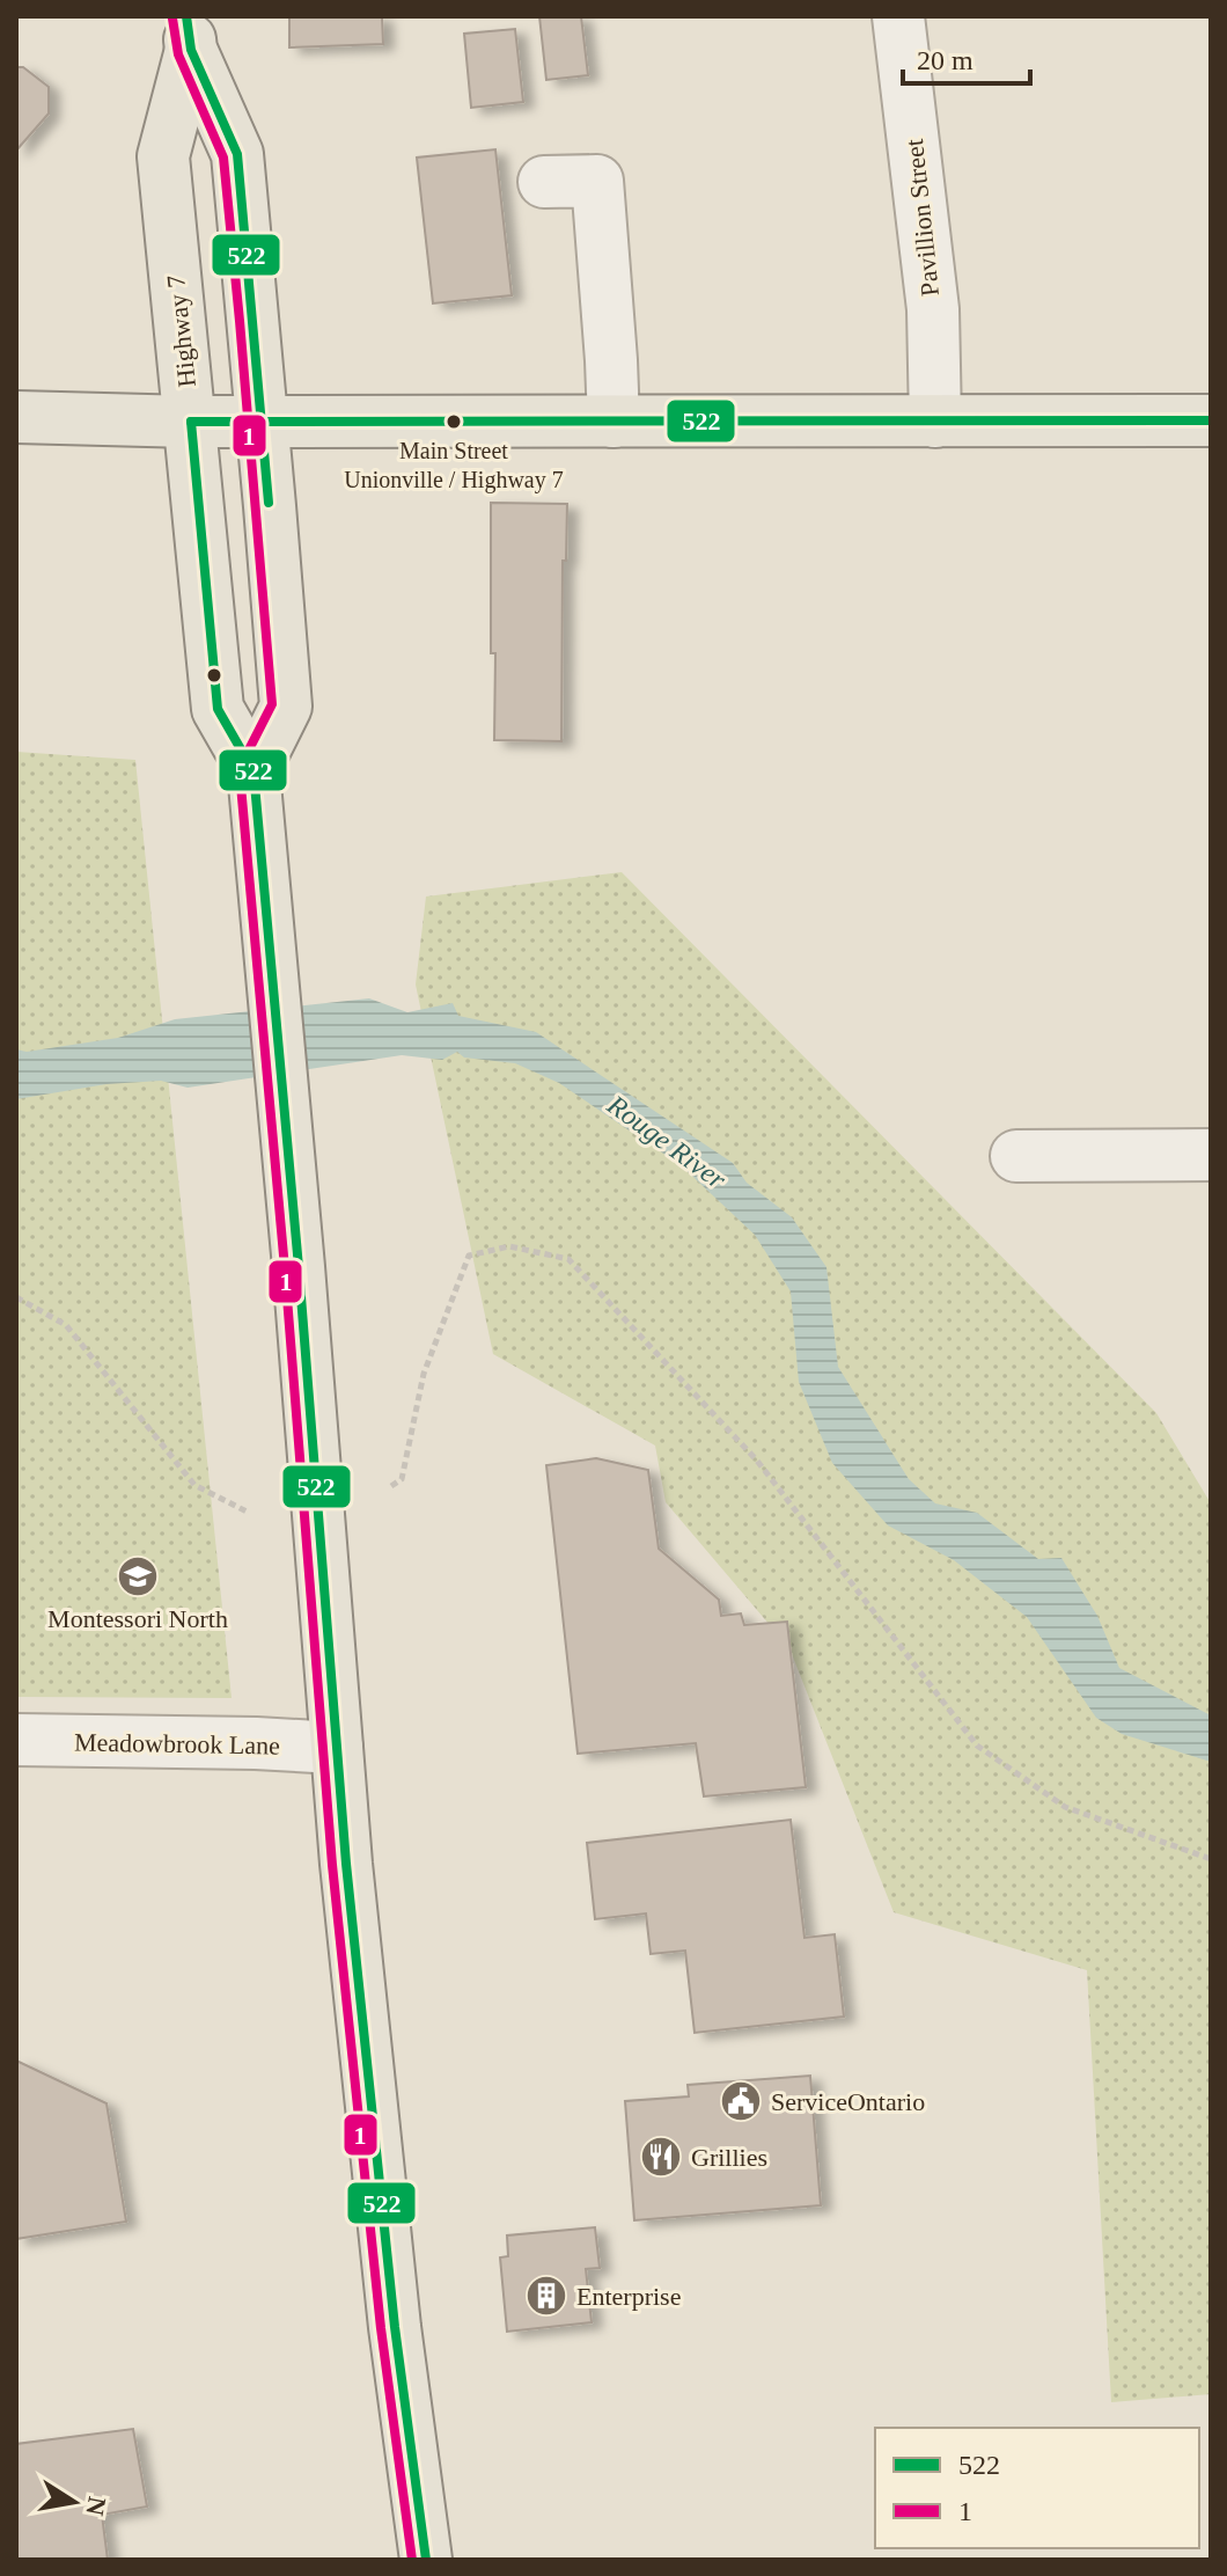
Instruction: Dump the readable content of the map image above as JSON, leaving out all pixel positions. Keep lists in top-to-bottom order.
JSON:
{
  "streets": {
    "main road": ["Highway 7"],
    "street": ["Pavillion Street", "Meadowbrook Lane"]
  },
  "crossings": [
    ["Highway 7", "Meadowbrook Lane"]
  ],
  "water": ["Rouge River"],
  "places": {
    "other": ["Main Street Unionville / Highway 7"],
    "school or university": ["Montessori North"],
    "public building": ["ServiceOntario"],
    "restaurant": ["Grillies"],
    "building": ["Enterprise"]
  },
  "lines": ["transit line 522", "transit line 1"],
  "legend": ["522", "1"],
  "scale_bar": "20 m",
  "north": "right"
}
